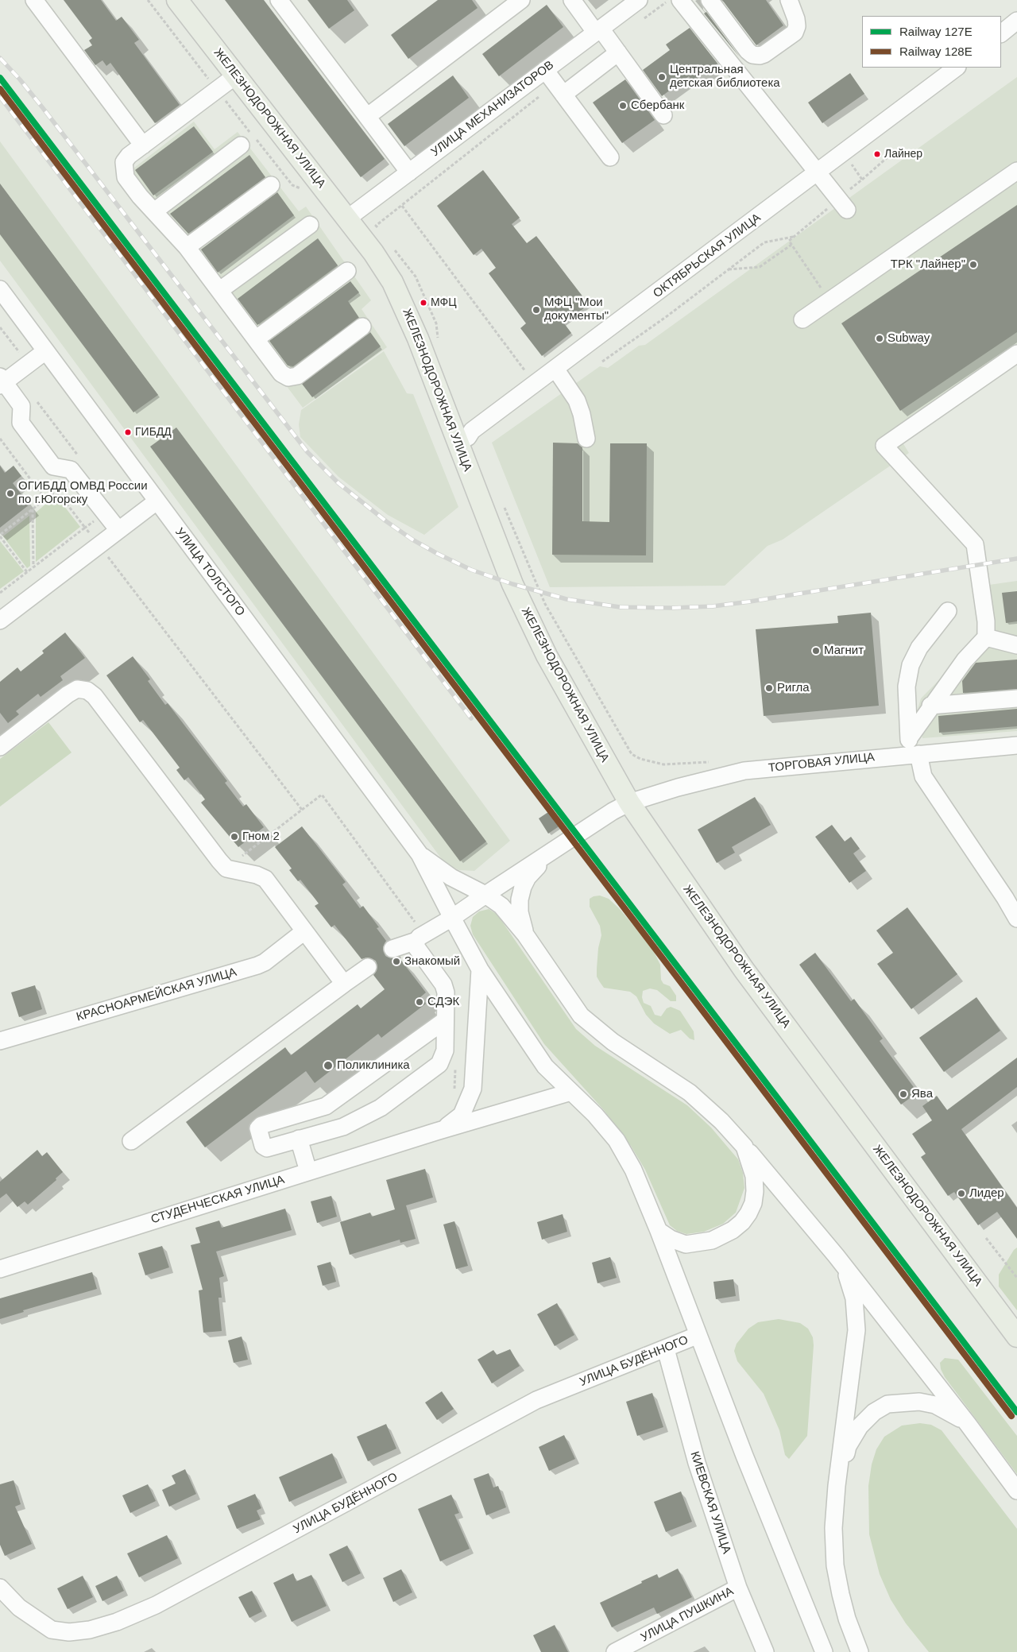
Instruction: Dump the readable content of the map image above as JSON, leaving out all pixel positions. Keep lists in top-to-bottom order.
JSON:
{
  "streets": {
    "main road": ["ЖЕЛЕЗНОДОРОЖНАЯ УЛИЦА"],
    "street": [
      "УЛИЦА МЕХАНИЗАТОРОВ",
      "ОКТЯБРЬСКАЯ УЛИЦА",
      "УЛИЦА ТОЛСТОГО",
      "ТОРГОВАЯ УЛИЦА",
      "КРАСНОАРМЕЙСКАЯ УЛИЦА",
      "СТУДЕНЧЕСКАЯ УЛИЦА",
      "УЛИЦА БУДЁННОГО",
      "КИЕВСКАЯ УЛИЦА",
      "УЛИЦА ПУШКИНА"
    ]
  },
  "crossings": [
    ["УЛИЦА МЕХАНИЗАТОРОВ", "ЖЕЛЕЗНОДОРОЖНАЯ УЛИЦА"],
    ["ЖЕЛЕЗНОДОРОЖНАЯ УЛИЦА", "ОКТЯБРЬСКАЯ УЛИЦА"],
    ["ЖЕЛЕЗНОДОРОЖНАЯ УЛИЦА", "ТОРГОВАЯ УЛИЦА"],
    ["УЛИЦА БУДЁННОГО", "КИЕВСКАЯ УЛИЦА"],
    ["КИЕВСКАЯ УЛИЦА", "УЛИЦА ПУШКИНА"]
  ],
  "places": [
    "Центральная детская библиотека",
    "Сбербанк",
    "Лайнер",
    "ТРК \"Лайнер\"",
    "МФЦ",
    "МФЦ \"Мои документы\"",
    "Subway",
    "ГИБДД",
    "ОГИБДД ОМВД России по г.Югорску",
    "Магнит",
    "Ригла",
    "Гном 2",
    "Знакомый",
    "СДЭК",
    "Поликлиника",
    "Ява",
    "Лидер"
  ],
  "lines": ["rail line 127Е", "rail line 128Е"],
  "legend": ["Railway 127Е", "Railway 128Е"]
}
